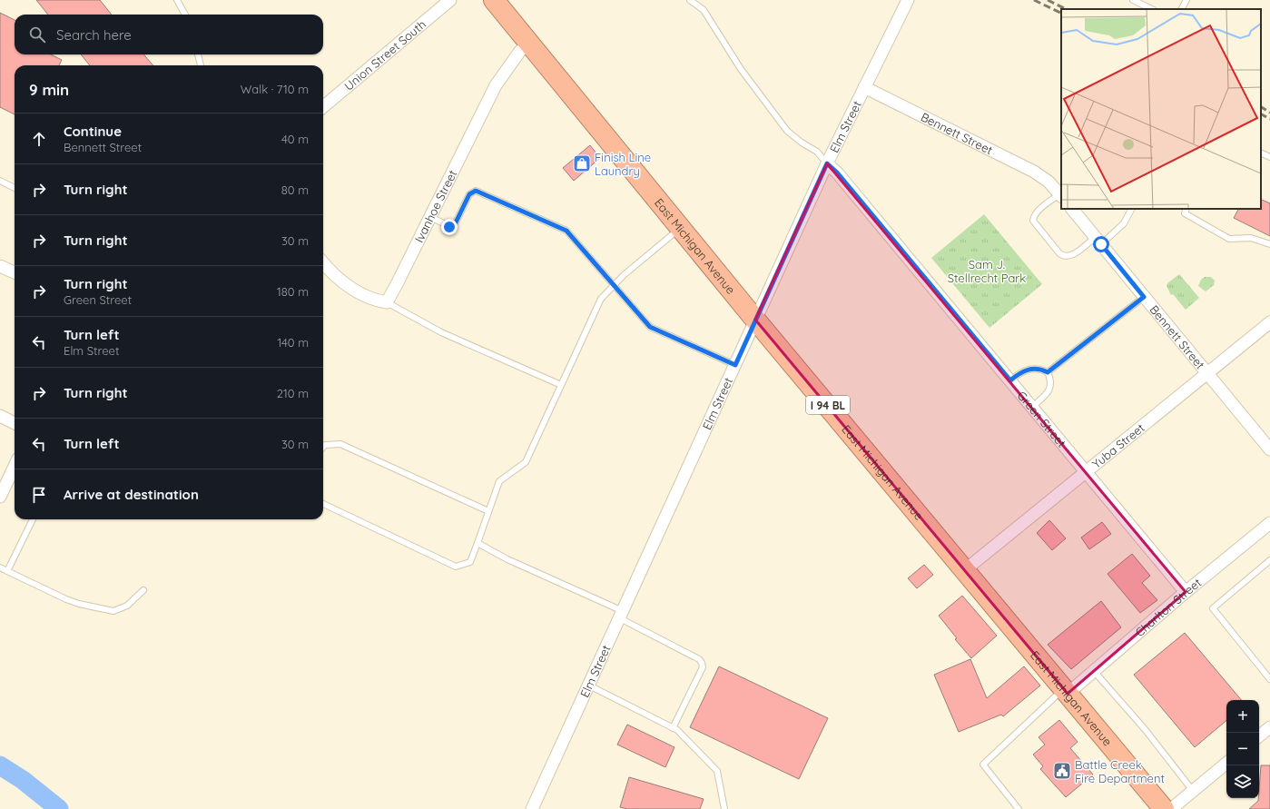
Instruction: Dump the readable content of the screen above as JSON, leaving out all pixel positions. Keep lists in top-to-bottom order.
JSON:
{
  "streets": {
    "highway": ["East Michigan Avenue", "I 94 BL"],
    "street": [
      "Union Street South",
      "Elm Street",
      "Bennett Street",
      "Ivanhoe Street",
      "Green Street",
      "Yuba Street",
      "Charlton Street"
    ]
  },
  "crossings": [
    ["Elm Street", "Bennett Street"],
    ["Elm Street", "East Michigan Avenue"],
    ["Elm Street", "Green Street"],
    ["Bennett Street", "Yuba Street"],
    ["Ivanhoe Street", "East Michigan Avenue"],
    ["East Michigan Avenue", "Yuba Street"],
    ["East Michigan Avenue", "Charlton Street"],
    ["Green Street", "Yuba Street"],
    ["Green Street", "Charlton Street"]
  ],
  "parks": ["Sam J. Stellrecht Park"],
  "places": {
    "shop": ["Finish Line Laundry"],
    "public building": ["Battle Creek Fire Department"]
  },
  "page": {
    "search": "Search here",
    "heading": ["9 min", "Walk · 710 m"],
    "list": [
      ["Continue", "Bennett Street", "40 m"],
      ["Turn right", "80 m"],
      ["Turn right", "30 m"],
      ["Turn right", "Green Street", "180 m"],
      ["Turn left", "Elm Street", "140 m"],
      ["Turn right", "210 m"],
      ["Turn left", "30 m"],
      "Arrive at destination"
    ],
    "map_buttons": ["+", "−"]
  }
}
